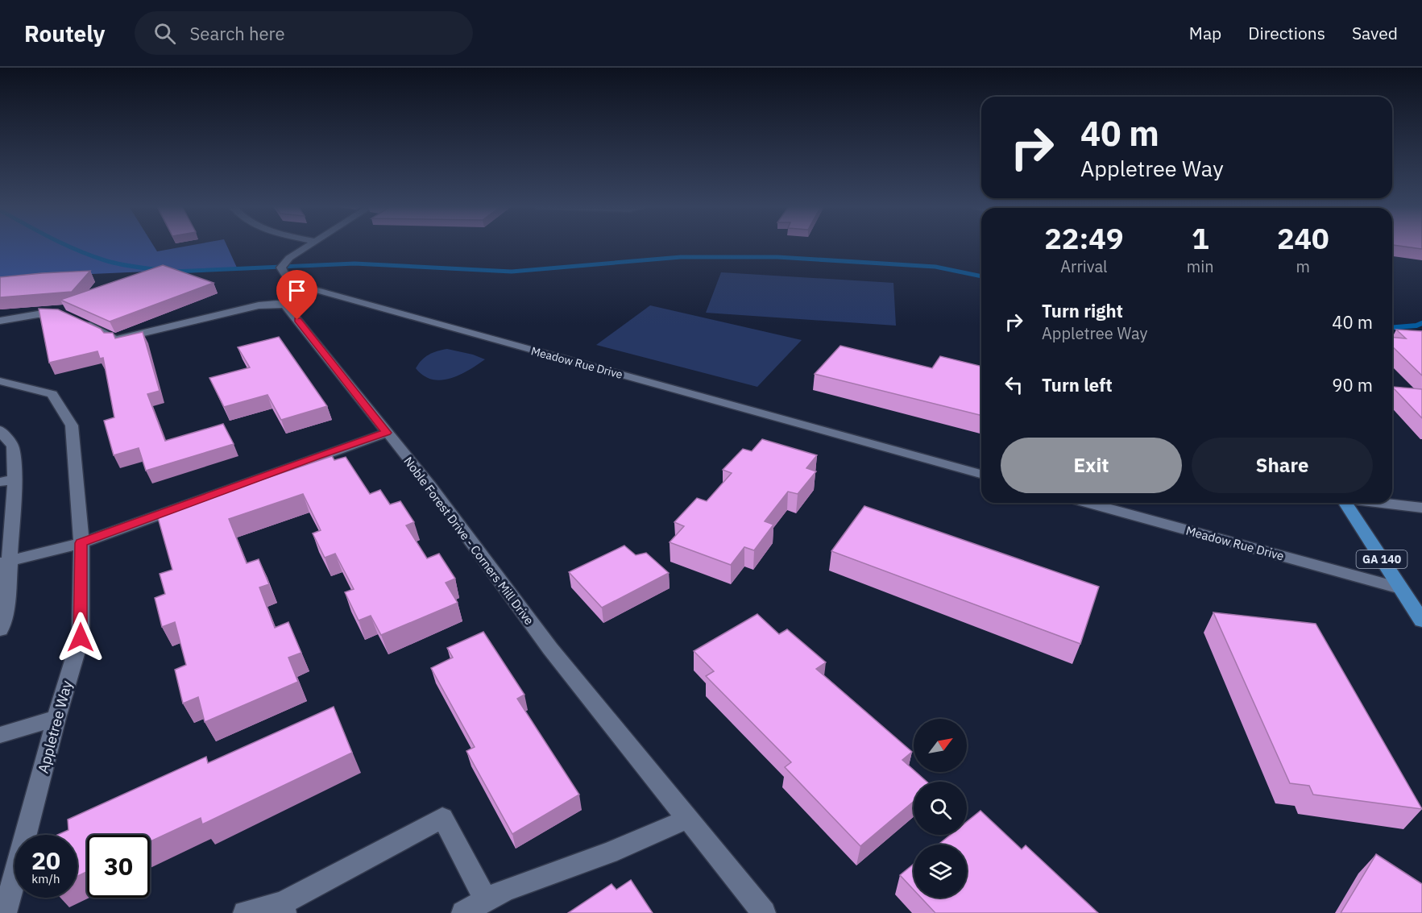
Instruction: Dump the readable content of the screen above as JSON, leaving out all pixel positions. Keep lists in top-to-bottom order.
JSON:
{
  "streets": {
    "main road": ["GA 140"],
    "street": ["Meadow Rue Drive", "Noble Forest Drive - Corners Mill Drive", "Appletree Way"]
  },
  "crossings": [
    ["Meadow Rue Drive", "GA 140"]
  ],
  "north": "top right",
  "page": {
    "header": "Routely",
    "search": "Search here",
    "nav": ["Map", "Directions", "Saved"],
    "turn": ["40 m", "Appletree Way"],
    "eta": [
      "22:49",
      "Arrival",
      "1",
      "min",
      "240",
      "m"
    ],
    "list": [
      {
        "name": "Turn right",
        "note": "Appletree Way",
        "value": "40 m"
      },
      {
        "name": "Turn left",
        "value": "90 m"
      }
    ],
    "buttons": ["Exit", "Share"],
    "speed": "20 km/h",
    "limit": "30"
  }
}
